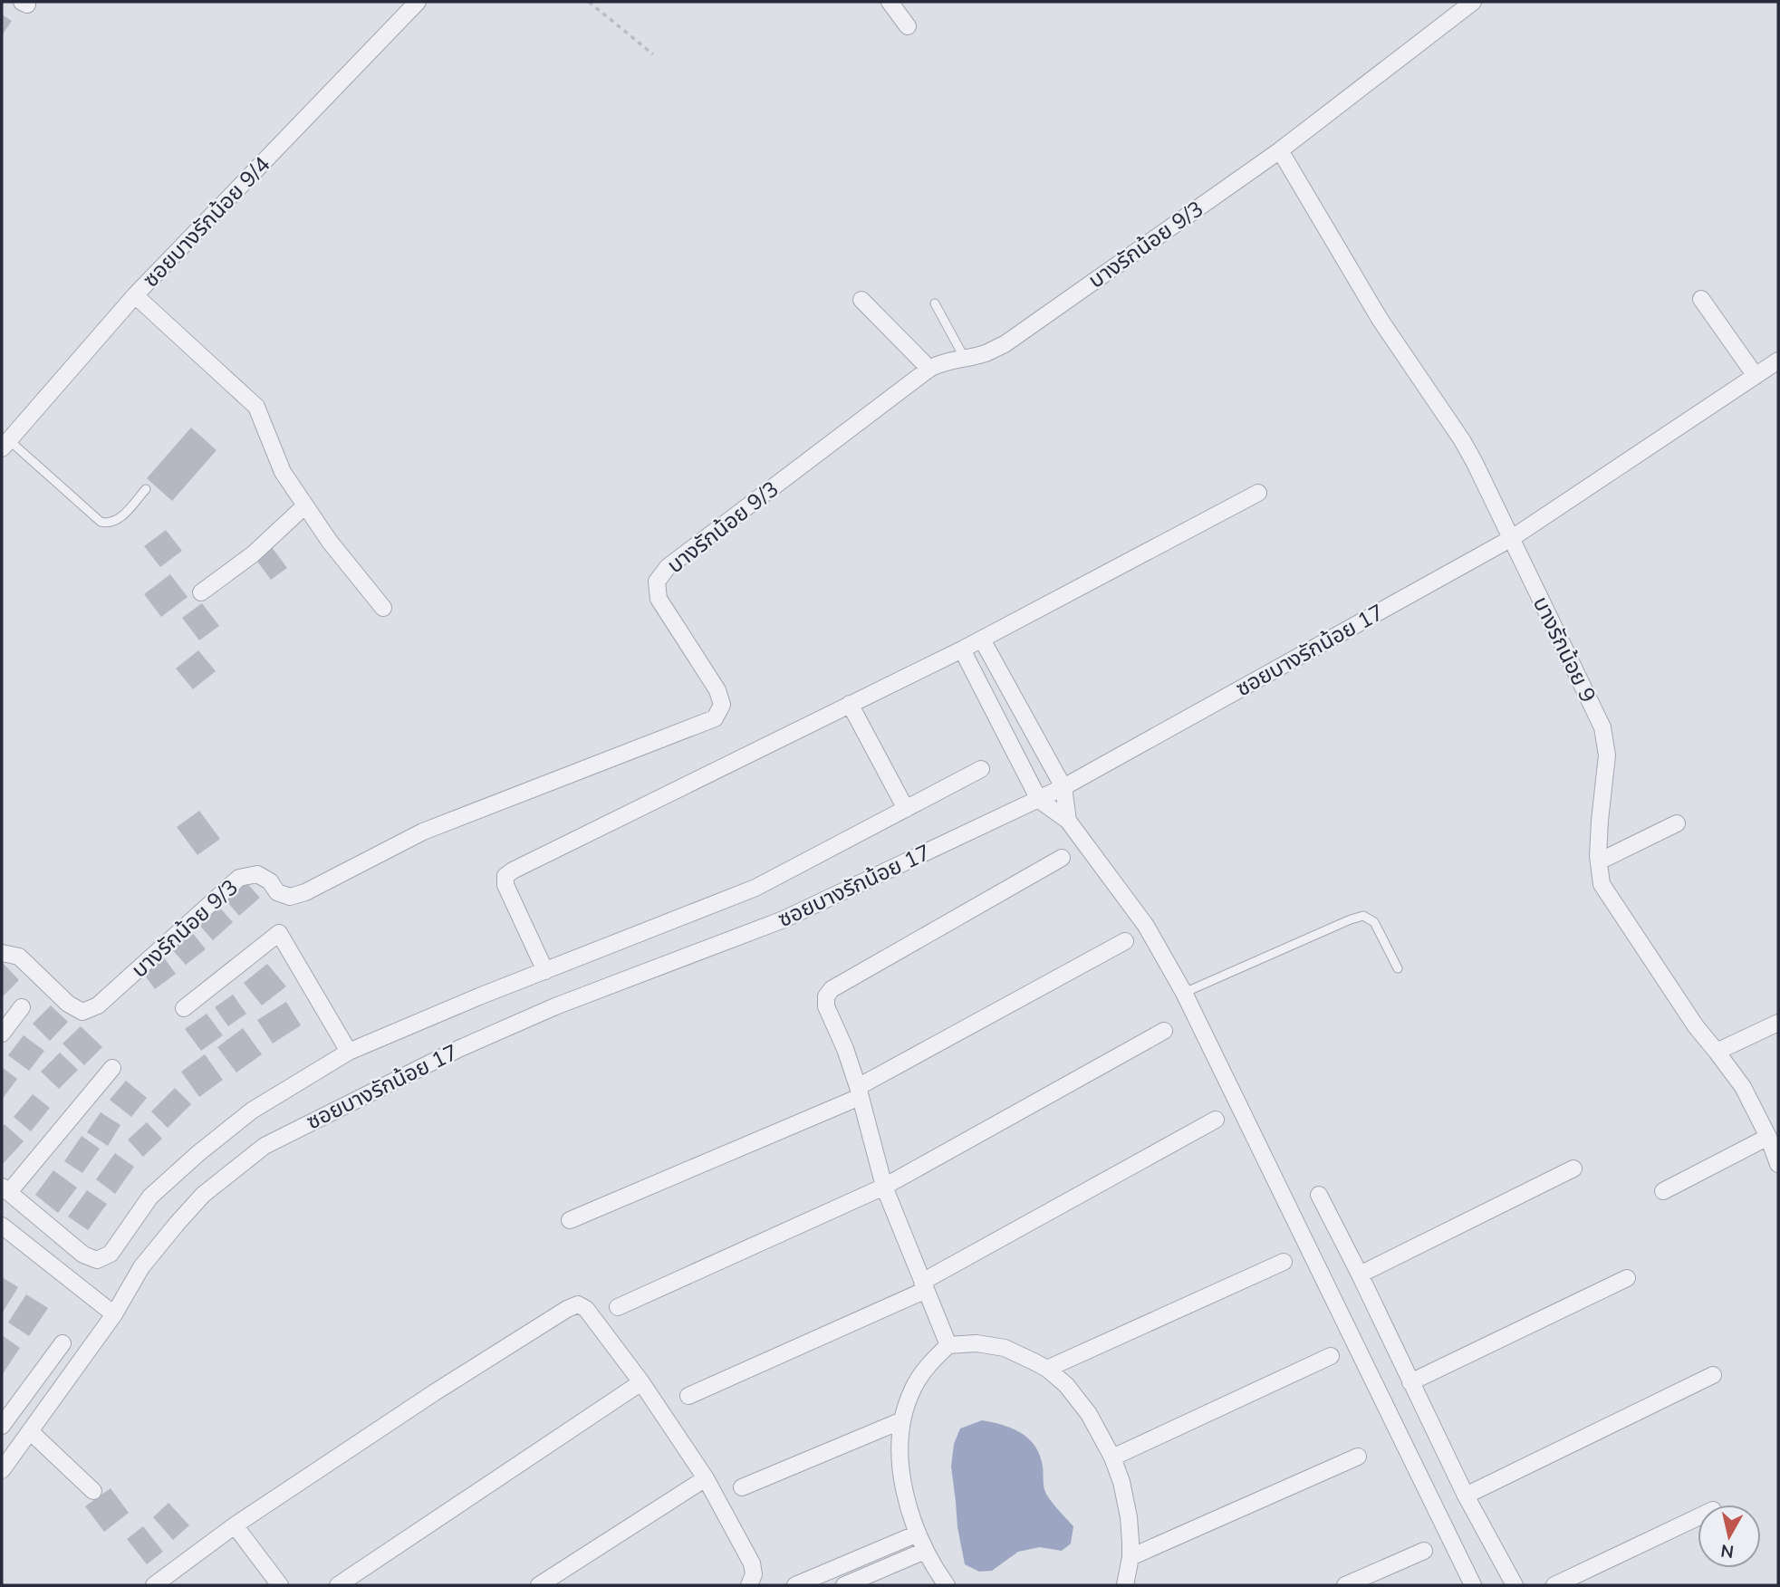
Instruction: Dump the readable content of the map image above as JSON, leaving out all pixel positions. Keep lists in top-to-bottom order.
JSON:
{
  "streets": {
    "street": [
      "ซอยบางรักน้อย 9/4",
      "บางรักน้อย 9/3",
      "บางรักน้อย 9",
      "ซอยบางรักน้อย 17"
    ]
  },
  "crossings": [
    ["บางรักน้อย 9/3", "บางรักน้อย 9"],
    ["บางรักน้อย 9", "ซอยบางรักน้อย 17"]
  ],
  "north": "bottom"
}
